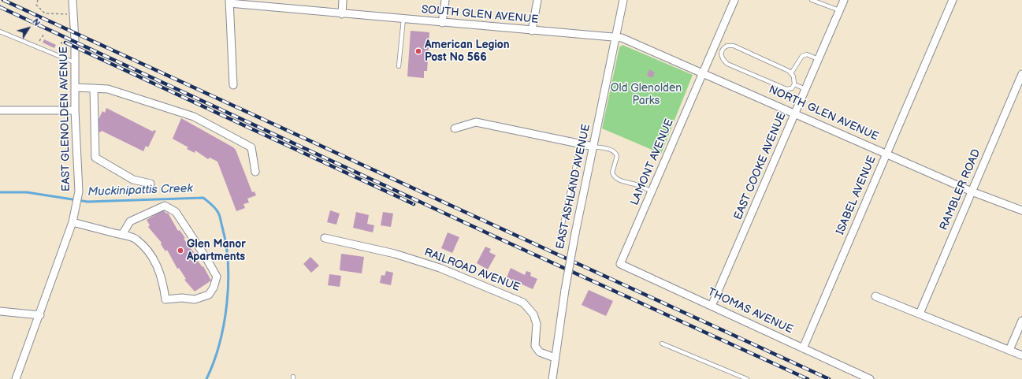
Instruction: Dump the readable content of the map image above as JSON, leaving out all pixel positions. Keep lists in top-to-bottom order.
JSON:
{
  "streets": {
    "street": [
      "SOUTH GLEN AVENUE",
      "NORTH GLEN AVENUE",
      "EAST GLENOLDEN AVENUE",
      "LAMONT AVENUE",
      "EAST COOKE AVENUE",
      "EAST ASHLAND AVENUE",
      "RAMBLER ROAD",
      "ISABEL AVENUE",
      "RAILROAD AVENUE",
      "THOMAS AVENUE"
    ]
  },
  "crossings": [
    ["SOUTH GLEN AVENUE", "NORTH GLEN AVENUE"],
    ["SOUTH GLEN AVENUE", "EAST ASHLAND AVENUE"],
    ["NORTH GLEN AVENUE", "LAMONT AVENUE"],
    ["NORTH GLEN AVENUE", "EAST COOKE AVENUE"],
    ["NORTH GLEN AVENUE", "EAST ASHLAND AVENUE"],
    ["NORTH GLEN AVENUE", "RAMBLER ROAD"],
    ["NORTH GLEN AVENUE", "ISABEL AVENUE"],
    ["LAMONT AVENUE", "THOMAS AVENUE"],
    ["EAST COOKE AVENUE", "THOMAS AVENUE"],
    ["EAST ASHLAND AVENUE", "RAILROAD AVENUE"],
    ["ISABEL AVENUE", "THOMAS AVENUE"]
  ],
  "water": ["Muckinipattis Creek"],
  "parks": ["Old Glenolden Parks"],
  "places": ["American Legion Post No 566", "Glen Manor Apartments"],
  "north": "top right"
}
